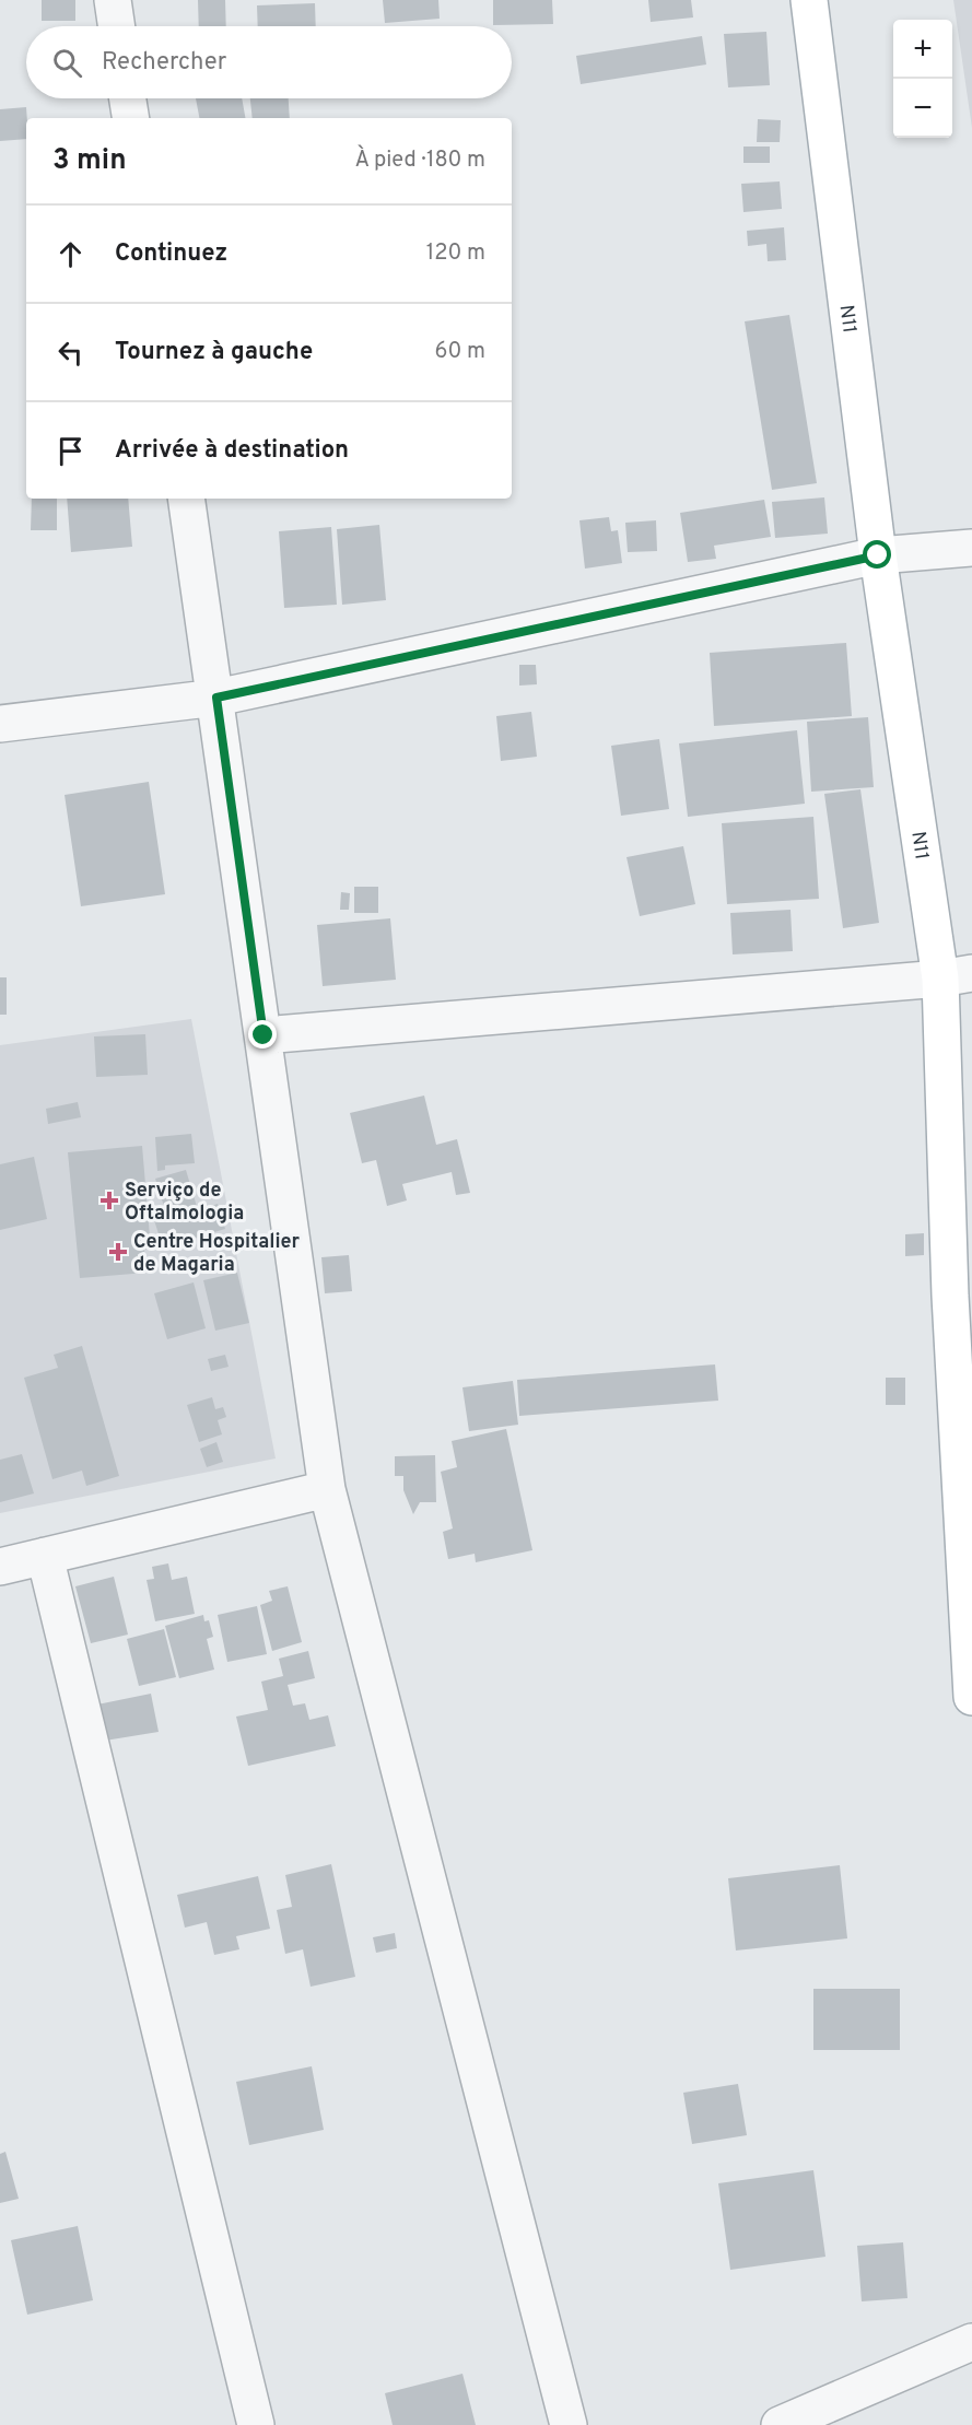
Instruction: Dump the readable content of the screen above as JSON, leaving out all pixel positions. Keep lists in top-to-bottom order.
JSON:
{
  "streets": {
    "main road": ["N11"]
  },
  "places": {
    "health": ["Serviço de Oftalmologia", "Centre Hospitalier de Magaria"]
  },
  "page": {
    "map_buttons": ["+", "−"],
    "search": "Rechercher",
    "heading": ["3 min", "À pied · 180 m"],
    "list": [
      ["Continuez", "120 m"],
      ["Tournez à gauche", "60 m"],
      "Arrivée à destination"
    ]
  }
}
